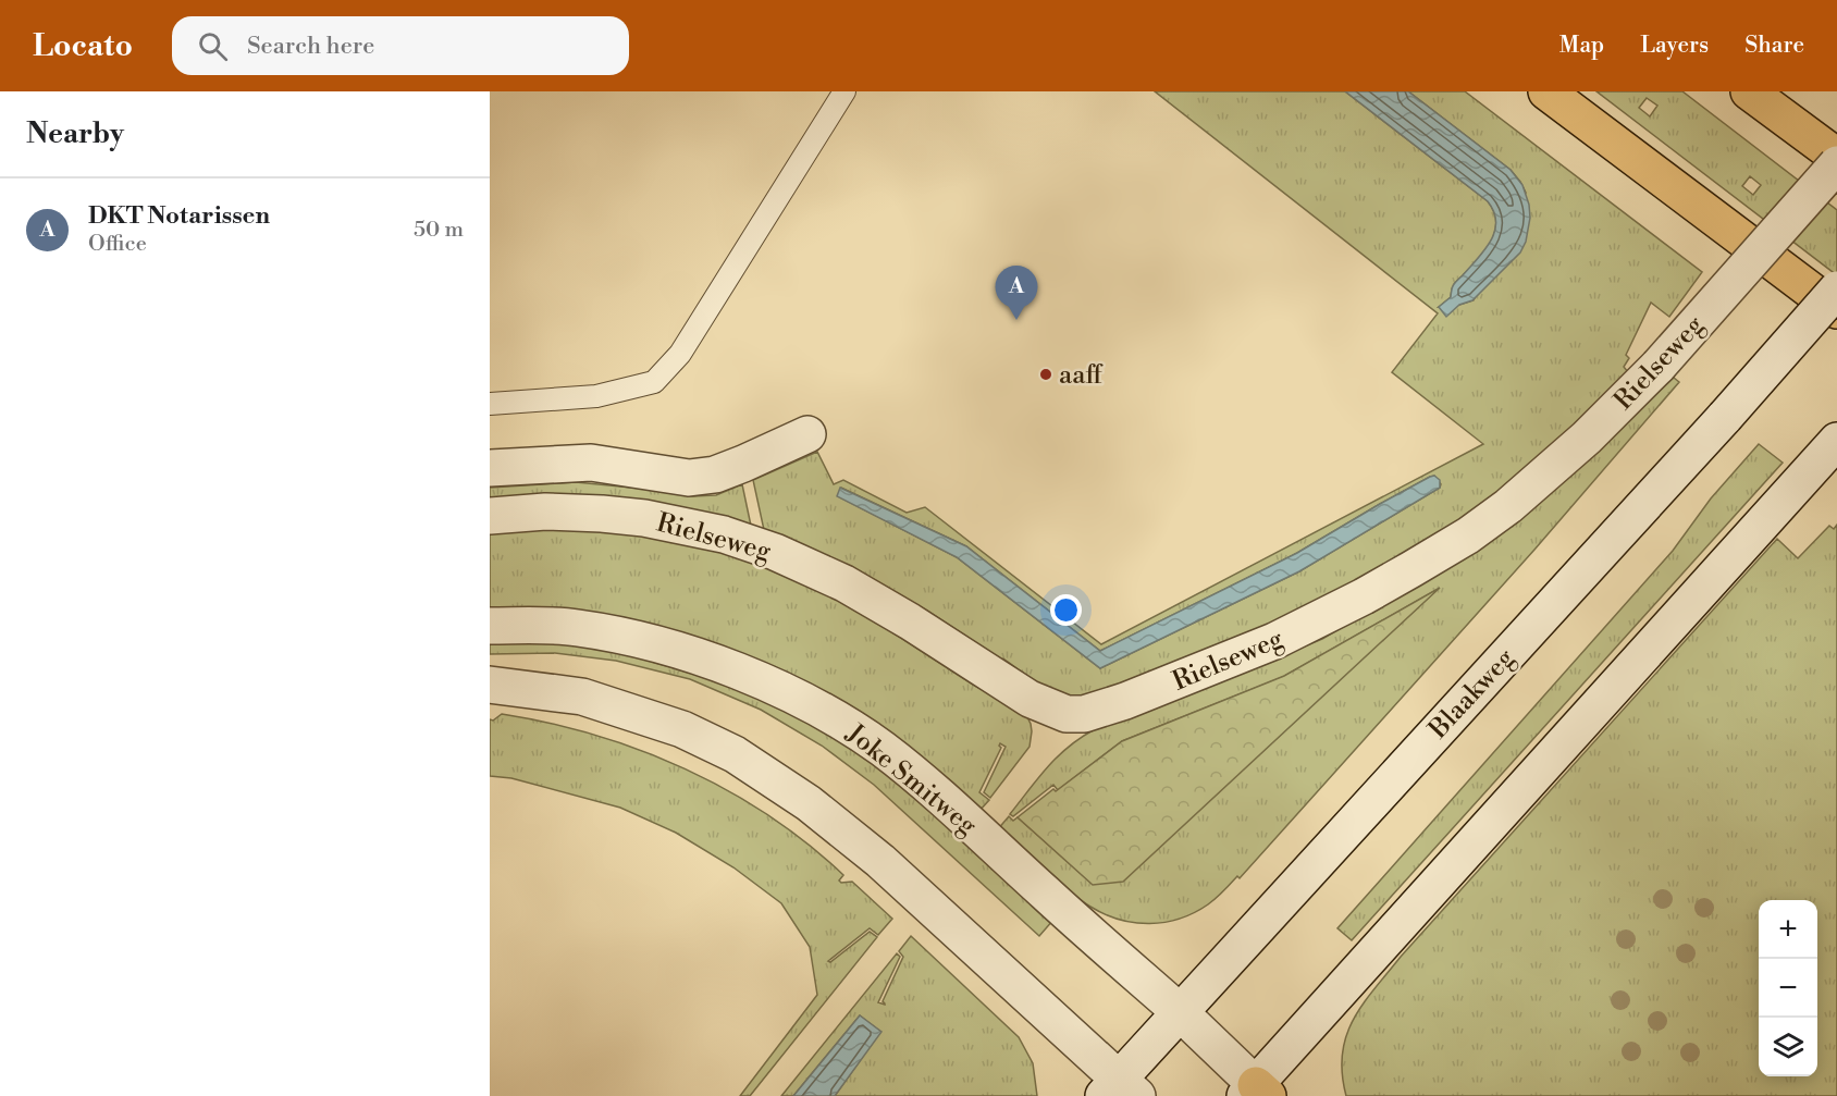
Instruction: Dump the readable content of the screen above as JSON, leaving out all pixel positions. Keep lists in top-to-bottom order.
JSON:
{
  "streets": {
    "street": ["Rielseweg", "Blaakweg", "Joke Smitweg"]
  },
  "crossings": [
    ["Blaakweg", "Joke Smitweg"]
  ],
  "places": ["aaff"],
  "page": {
    "header": "Locato",
    "search": "Search here",
    "nav": ["Map", "Layers", "Share"],
    "heading": "Nearby",
    "list": [
      {
        "mark": "A",
        "name": "DKT Notarissen",
        "note": "Office",
        "value": "50 m"
      }
    ],
    "pins": "A",
    "map_buttons": ["+", "−"]
  }
}
